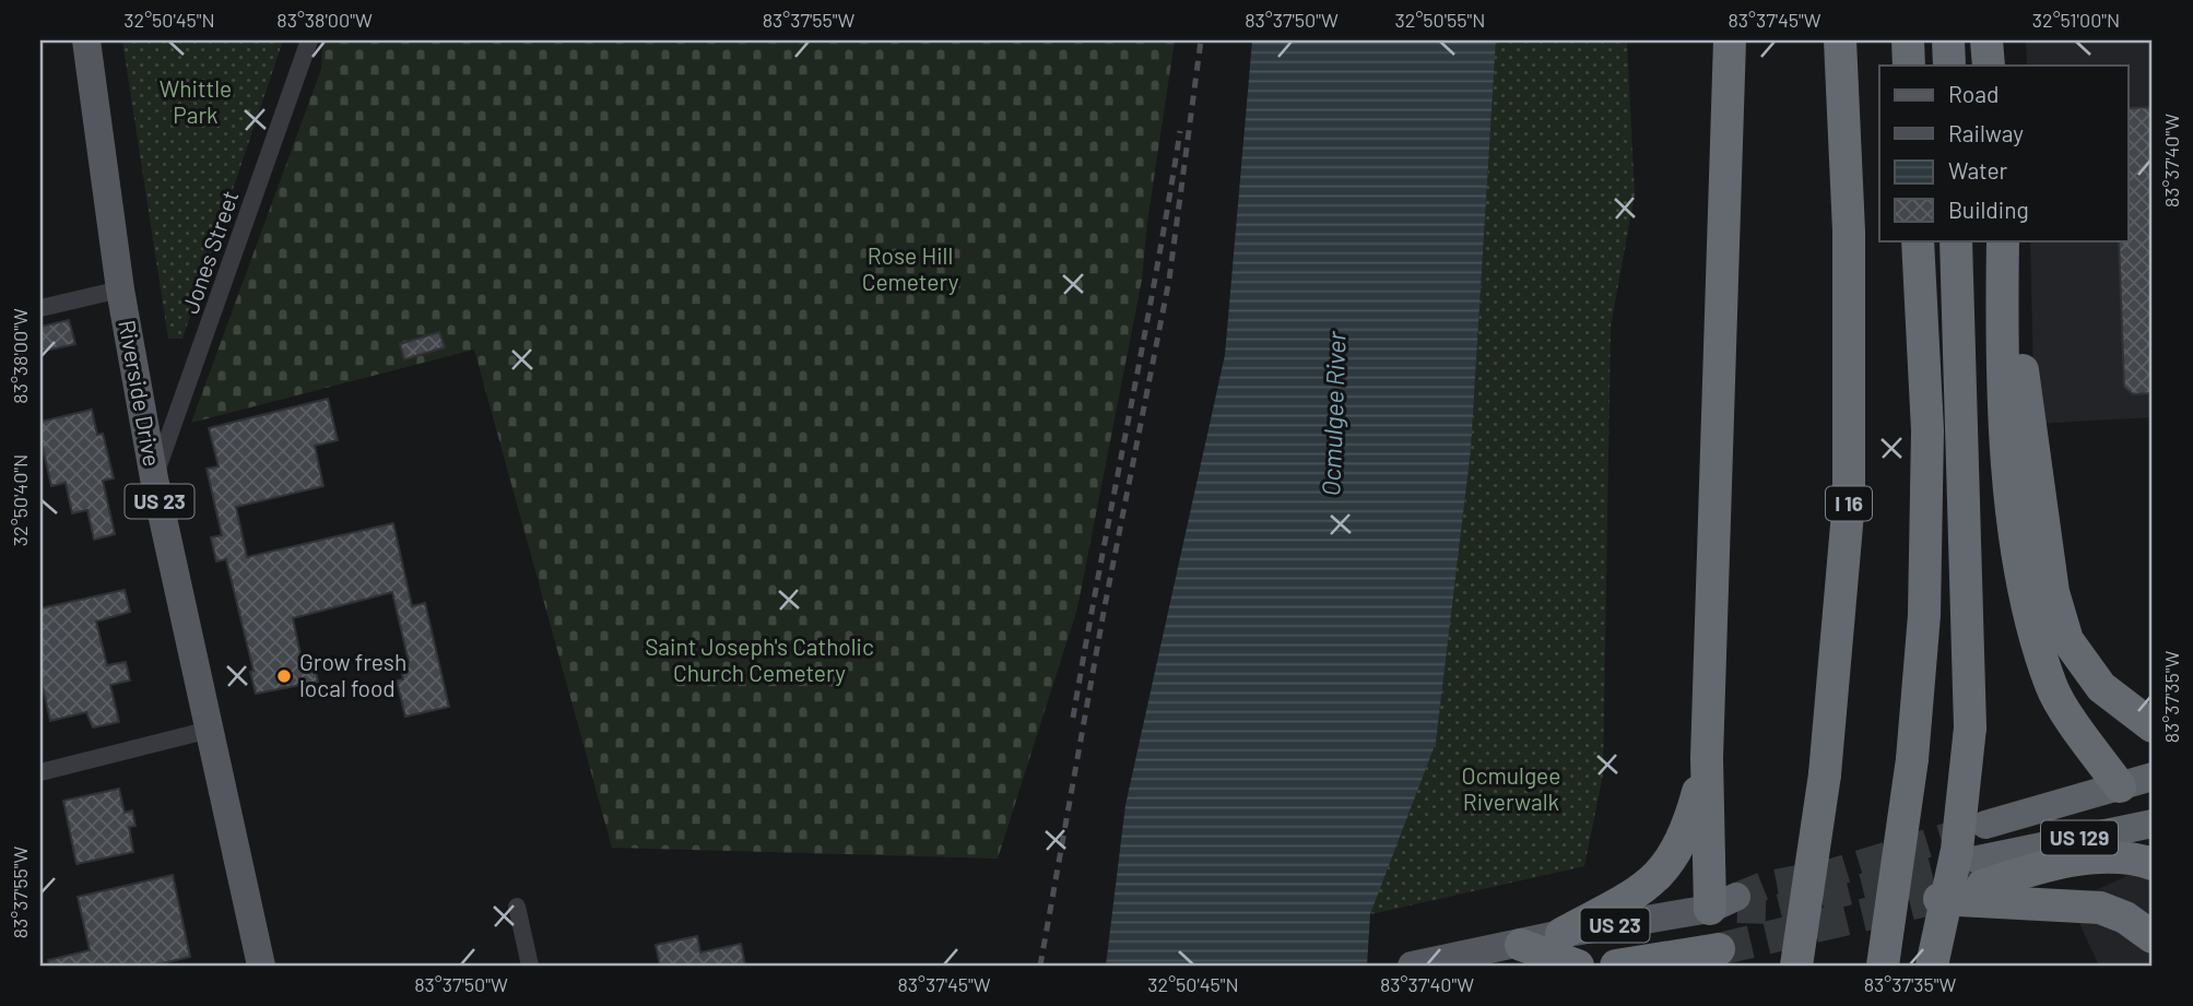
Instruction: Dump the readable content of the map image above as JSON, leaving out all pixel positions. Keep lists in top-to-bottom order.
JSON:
{
  "streets": {
    "highway": ["I 16", "US 129"],
    "main road": ["Riverside Drive", "US 23"],
    "street": ["Jones Street"]
  },
  "crossings": [
    ["Jones Street", "Riverside Drive"]
  ],
  "water": ["Ocmulgee River"],
  "parks": [
    "Whittle Park",
    "Rose Hill Cemetery",
    "Saint Joseph's Catholic Church Cemetery",
    "Ocmulgee Riverwalk"
  ],
  "places": ["Grow fresh local food"],
  "legend": [
    "Road",
    "Railway",
    "Water",
    "Building"
  ],
  "coordinates": [
    "32°50'45\"N",
    "83°38'00\"W",
    "83°37'55\"W",
    "83°37'50\"W",
    "32°50'55\"N",
    "83°37'45\"W",
    "32°51'00\"N",
    "83°37'40\"W",
    "32°50'40\"N",
    "83°37'35\"W"
  ]
}
